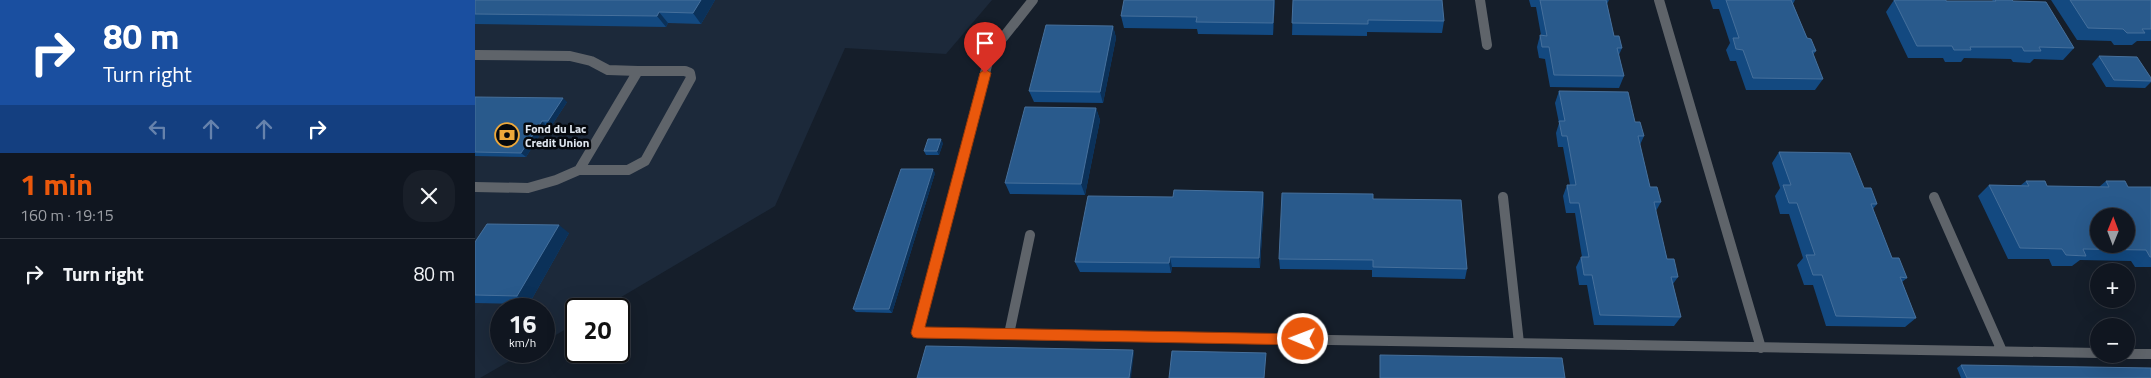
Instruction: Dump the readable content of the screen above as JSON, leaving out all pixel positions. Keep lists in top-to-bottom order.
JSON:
{
  "places": {
    "bank": ["Fond du Lac Credit Union"]
  },
  "north": "top",
  "page": {
    "turn": ["80 m", "Turn right"],
    "heading": ["1 min", "160 m · 19:15"],
    "map_buttons": ["+", "−"],
    "list": [
      {
        "name": "Turn right",
        "value": "80 m"
      }
    ],
    "speed": "16 km/h",
    "limit": "20"
  }
}
